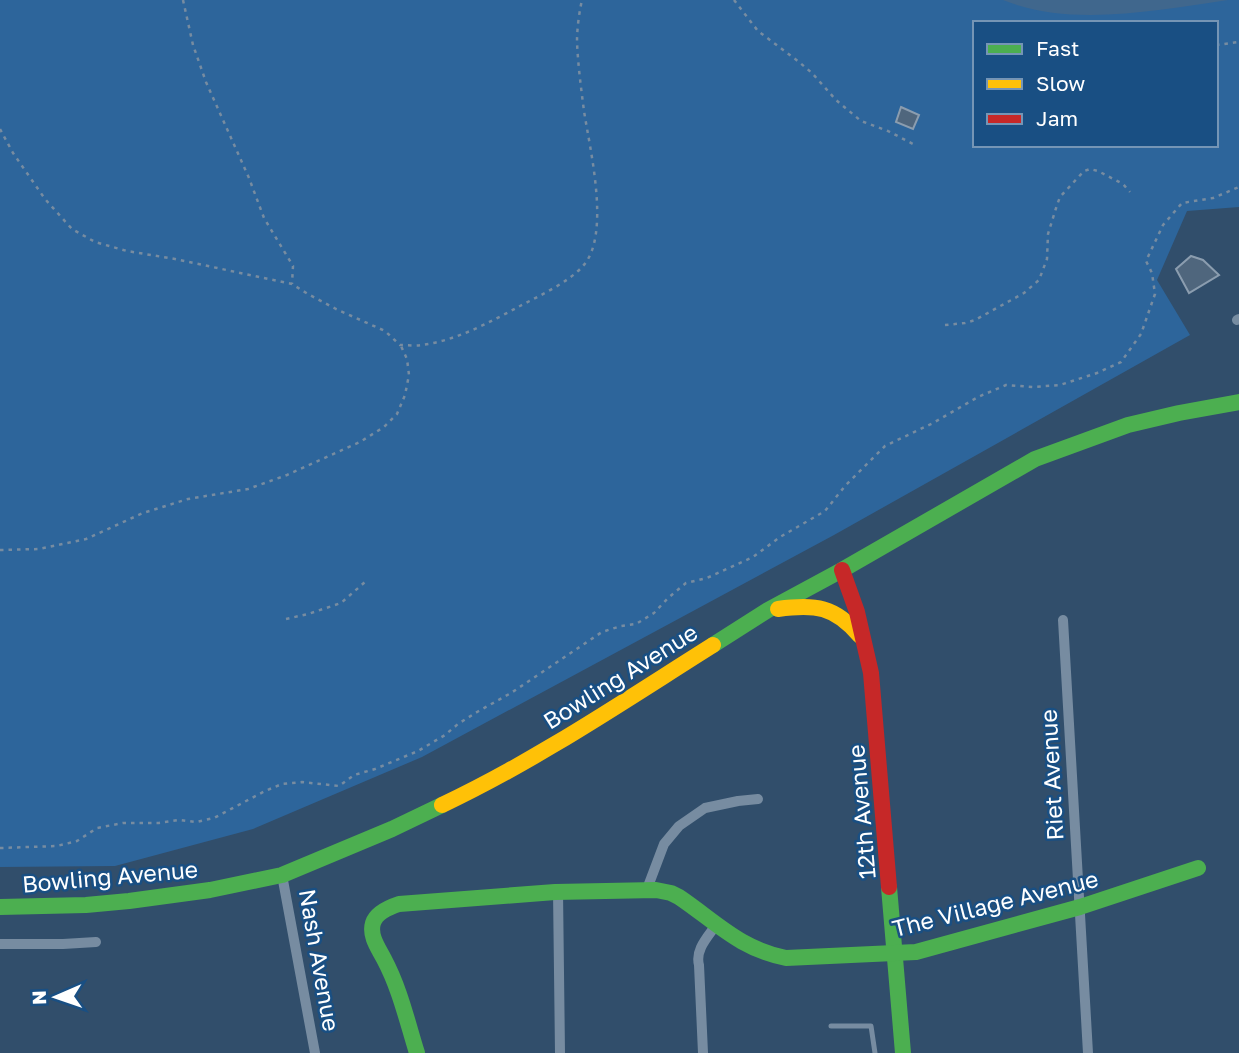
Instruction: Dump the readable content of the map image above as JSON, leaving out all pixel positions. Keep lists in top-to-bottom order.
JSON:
{
  "streets": {
    "main road": ["Bowling Avenue", "12th Avenue", "The Village Avenue"],
    "street": ["Riet Avenue", "Nash Avenue"]
  },
  "crossings": [
    ["Bowling Avenue", "12th Avenue"],
    ["Bowling Avenue", "Nash Avenue"],
    ["Riet Avenue", "The Village Avenue"],
    ["12th Avenue", "The Village Avenue"]
  ],
  "legend": ["Fast", "Slow", "Jam"],
  "north": "left"
}
